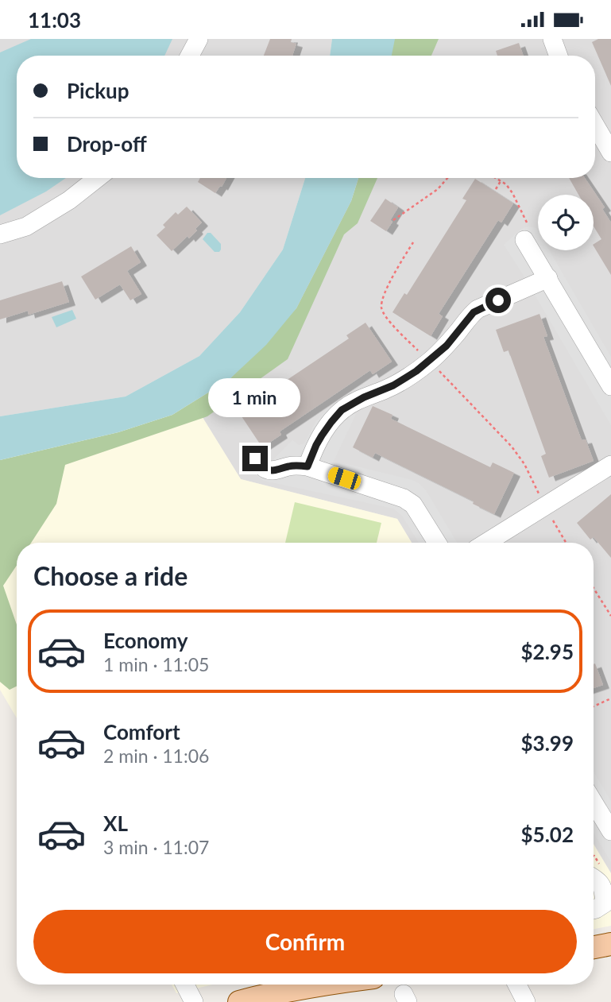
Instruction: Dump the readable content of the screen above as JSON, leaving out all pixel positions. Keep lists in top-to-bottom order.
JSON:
{
  "page": {
    "status": "11:03",
    "banner": ["Pickup", "Drop-off"],
    "bubble": "1 min",
    "heading": "Choose a ride",
    "list": [
      {
        "name": "Economy",
        "note": "1 min · 11:05",
        "value": "$2.95"
      },
      {
        "name": "Comfort",
        "note": "2 min · 11:06",
        "value": "$3.99"
      },
      {
        "name": "XL",
        "note": "3 min · 11:07",
        "value": "$5.02"
      }
    ],
    "buttons": "Confirm"
  }
}
